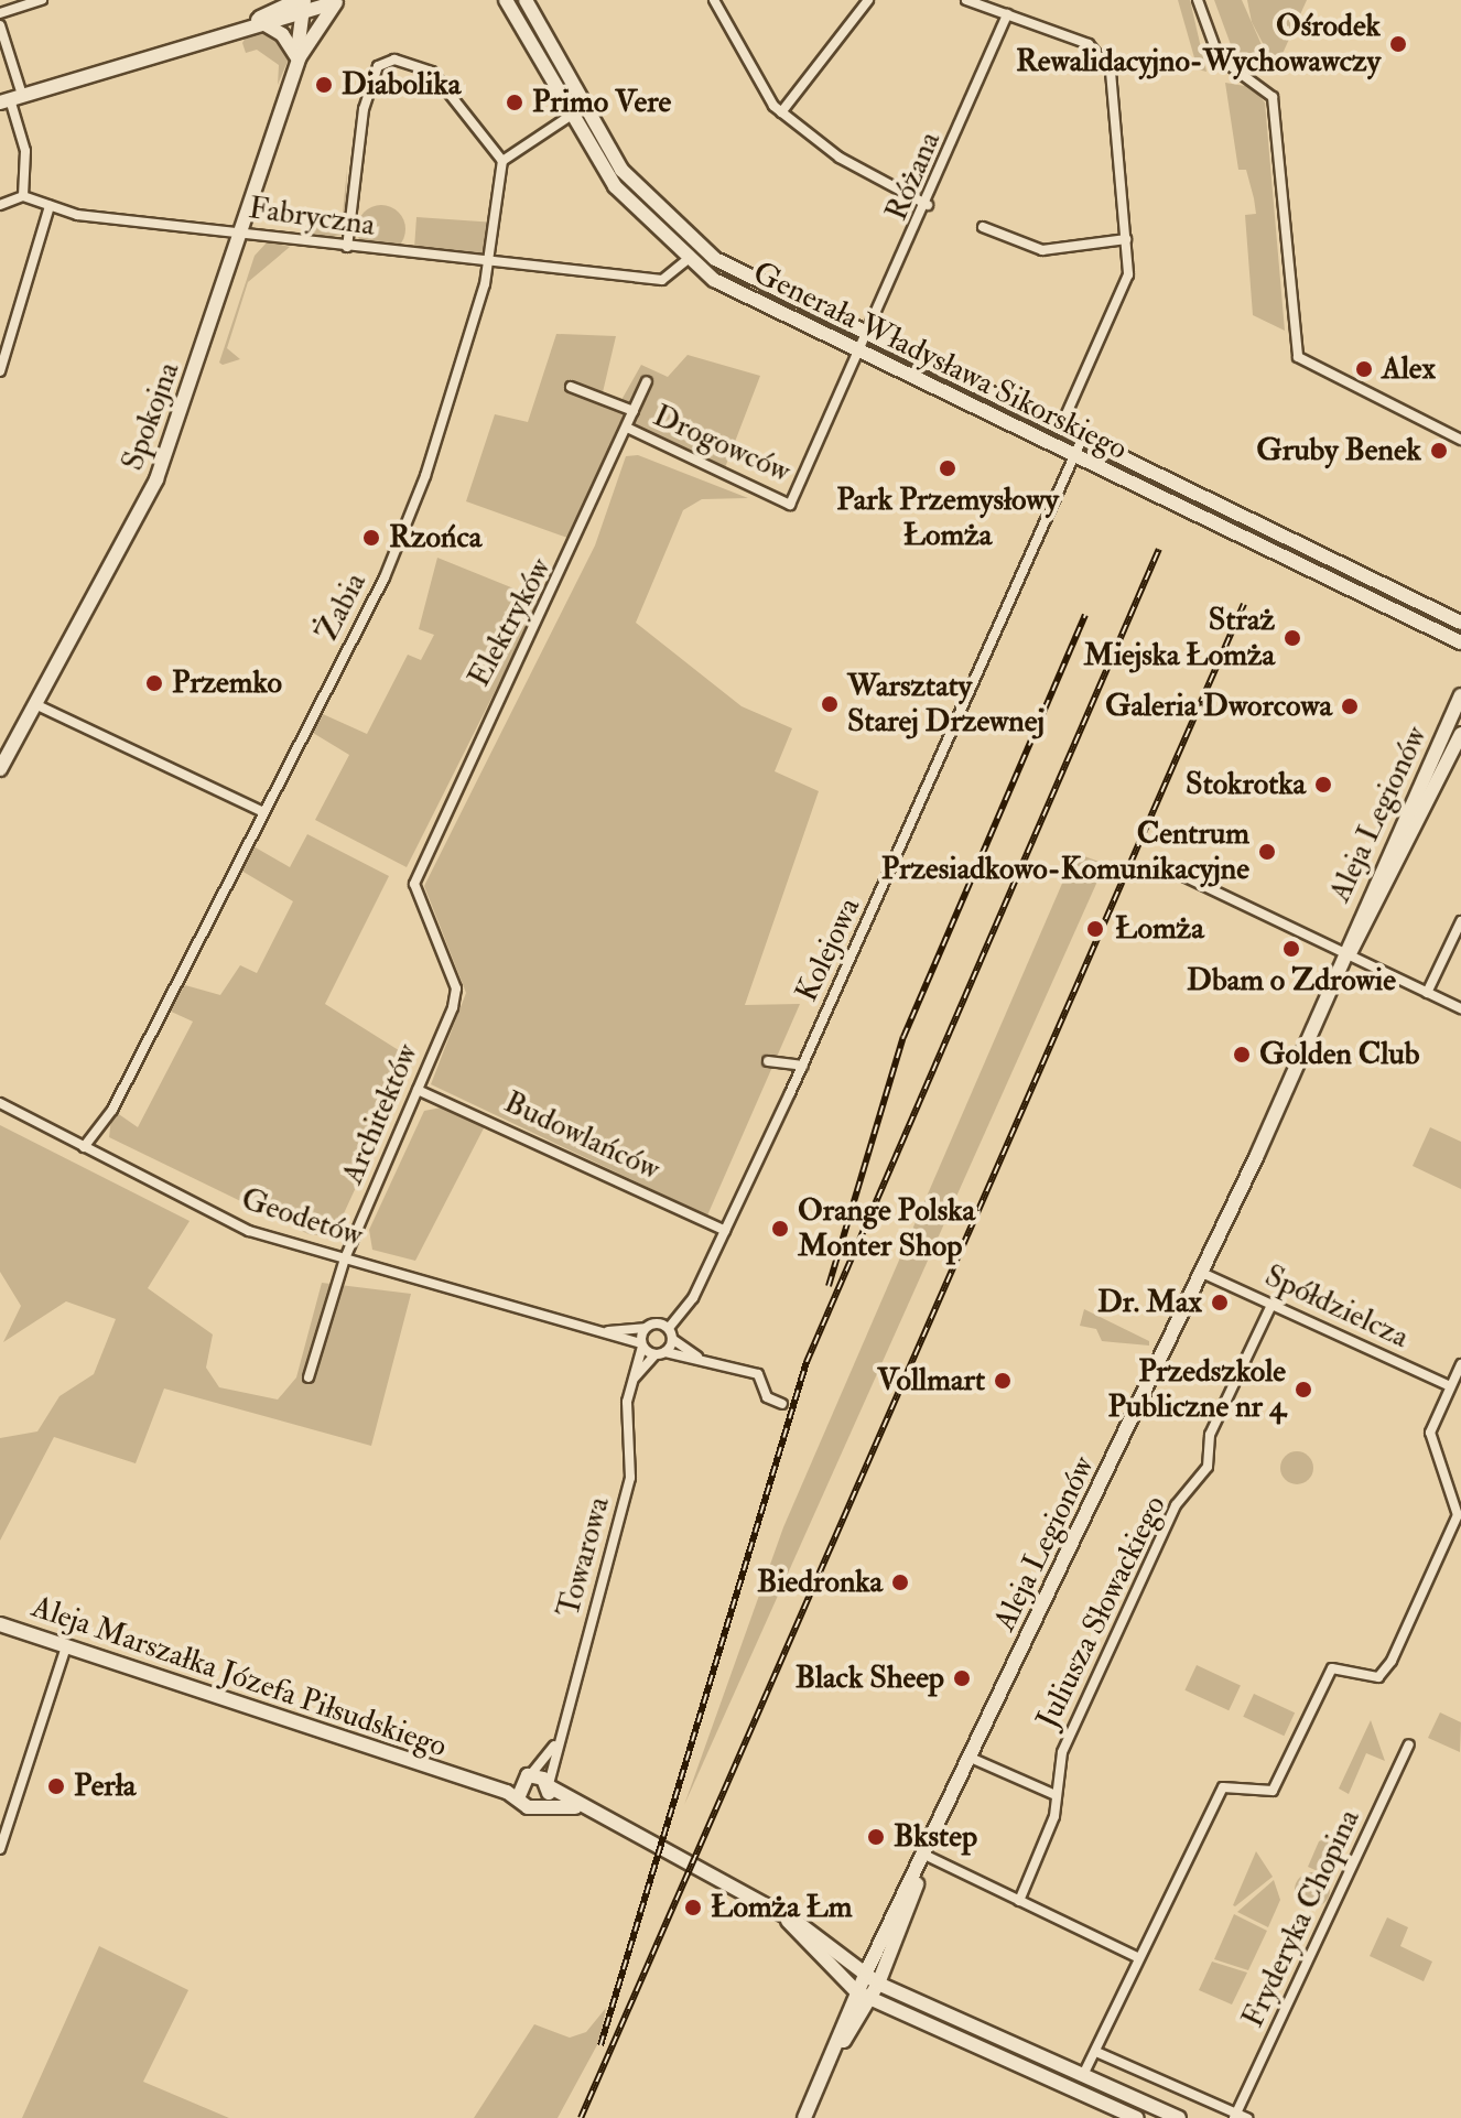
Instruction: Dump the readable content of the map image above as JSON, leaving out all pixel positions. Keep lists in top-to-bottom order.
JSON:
{
  "streets": {
    "main road": [
      "Generała Władysława Sikorskiego",
      "Spokojna",
      "Aleja Legionów",
      "Aleja Marszałka Józefa Piłsudskiego"
    ],
    "street": [
      "Różana",
      "Fabryczna",
      "Drogowców",
      "Żabia",
      "Elektryków",
      "Kolejowa",
      "Architektów",
      "Budowlańców",
      "Geodetów",
      "Spółdzielcza",
      "Towarowa",
      "Juliusza Słowackiego",
      "Fryderyka Chopina"
    ]
  },
  "crossings": [
    ["Różana", "Generała Władysława Sikorskiego"],
    ["Różana", "Drogowców"],
    ["Fabryczna", "Generała Władysława Sikorskiego"],
    ["Fabryczna", "Spokojna"],
    ["Fabryczna", "Żabia"],
    ["Generała Władysława Sikorskiego", "Drogowców"],
    ["Generała Władysława Sikorskiego", "Kolejowa"],
    ["Drogowców", "Elektryków"],
    ["Żabia", "Geodetów"],
    ["Elektryków", "Architektów"],
    ["Aleja Legionów", "Spółdzielcza"],
    ["Aleja Legionów", "Aleja Marszałka Józefa Piłsudskiego"],
    ["Kolejowa", "Budowlańców"],
    ["Architektów", "Budowlańców"],
    ["Architektów", "Geodetów"],
    ["Geodetów", "Towarowa"],
    ["Spółdzielcza", "Juliusza Słowackiego"],
    ["Towarowa", "Aleja Marszałka Józefa Piłsudskiego"]
  ],
  "places": [
    "Ośrodek Rewalidacyjno-Wychowawczy",
    "Diabolika",
    "Primo Vere",
    "Alex",
    "Gruby Benek",
    "Park Przemysłowy Łomża",
    "Rzońca",
    "Straż Miejska Łomża",
    "Przemko",
    "Warsztaty Starej Drzewnej",
    "Galeria Dworcowa",
    "Stokrotka",
    "Centrum Przesiadkowo-Komunikacyjne",
    "Łomża",
    "Dbam o Zdrowie",
    "Golden Club",
    "Orange Polska Monter Shop",
    "Dr. Max",
    "Vollmart",
    "Przedszkole Publiczne nr 4",
    "Biedronka",
    "Black Sheep",
    "Perła",
    "Bkstep",
    "Łomża Łm"
  ]
}
